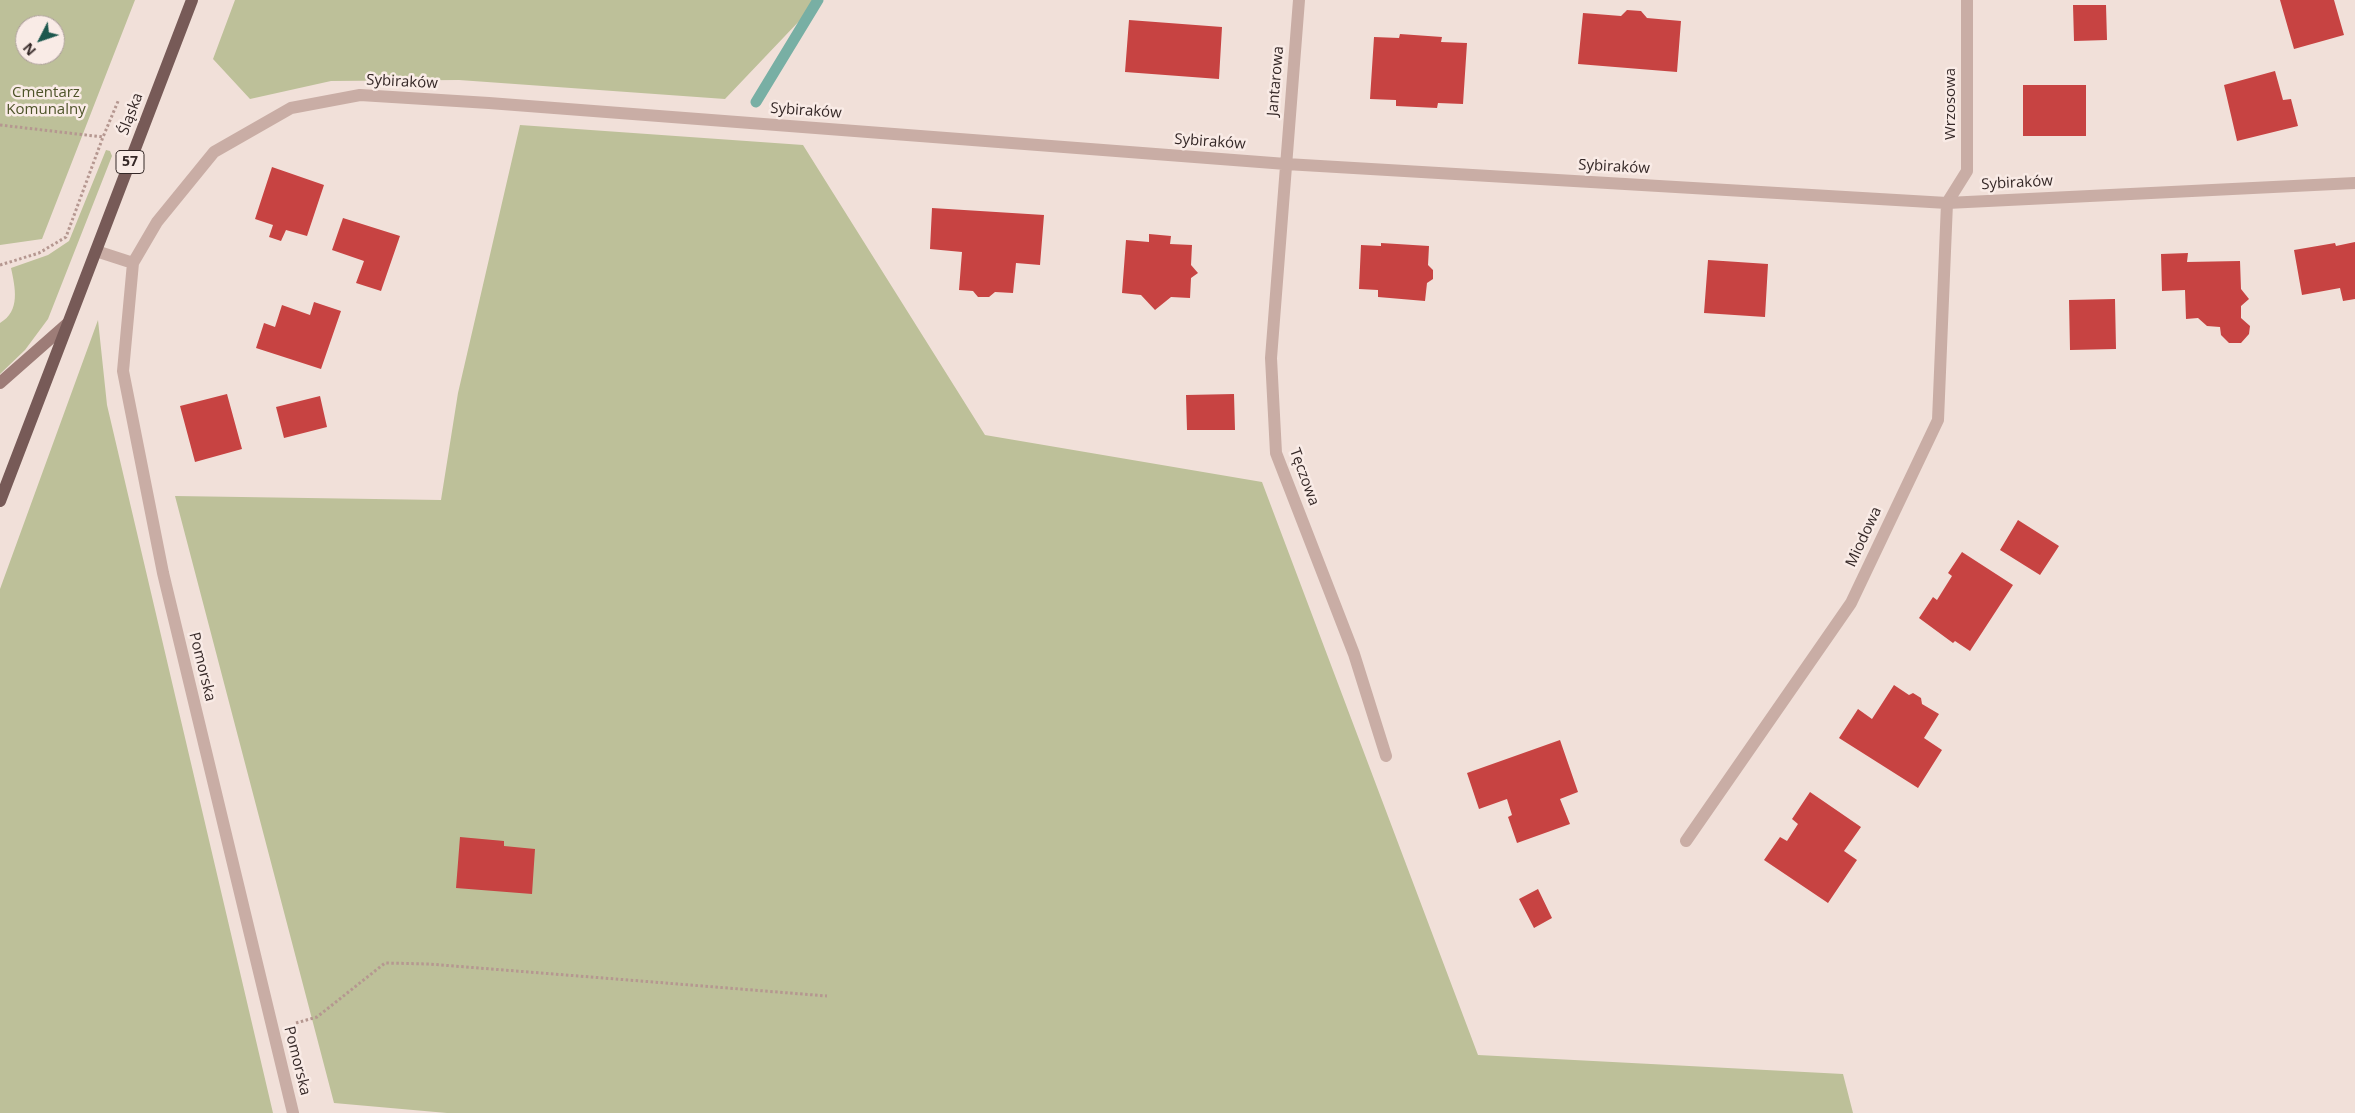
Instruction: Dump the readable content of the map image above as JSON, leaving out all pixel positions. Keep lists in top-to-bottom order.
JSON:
{
  "streets": {
    "main road": ["Śląska", "57"],
    "street": [
      "Jantarowa",
      "Sybiraków",
      "Wrzosowa",
      "Tęczowa",
      "Miodowa",
      "Pomorska"
    ]
  },
  "crossings": [
    ["Jantarowa", "Sybiraków"],
    ["Jantarowa", "Tęczowa"],
    ["Sybiraków", "Wrzosowa"],
    ["Sybiraków", "Tęczowa"],
    ["Sybiraków", "Miodowa"],
    ["Sybiraków", "Pomorska"],
    ["Wrzosowa", "Miodowa"],
    ["Śląska", "57"]
  ],
  "parks": ["Cmentarz Komunalny"],
  "north": "bottom left"
}
